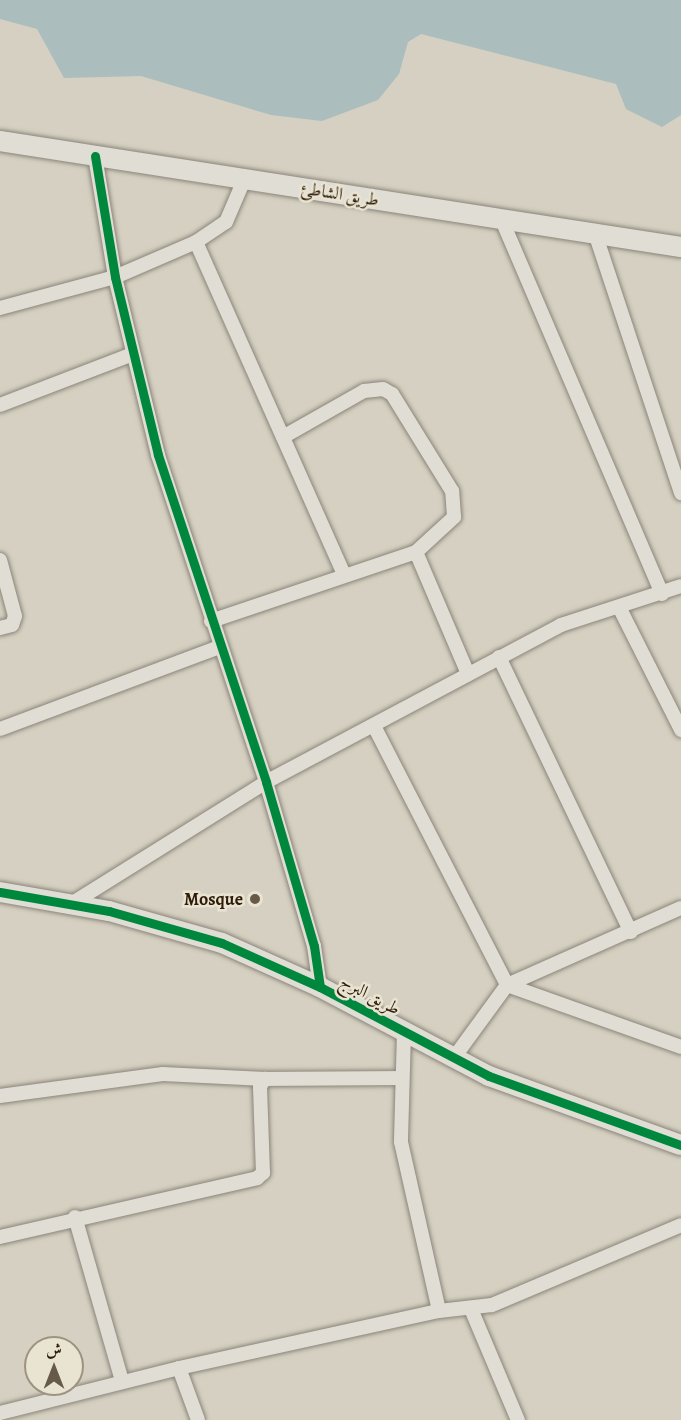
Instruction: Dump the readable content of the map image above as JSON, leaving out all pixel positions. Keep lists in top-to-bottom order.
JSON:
{
  "streets": {
    "street": ["طريق الشاطئ", "طريق البرج"]
  },
  "places": ["Mosque"],
  "north": "top"
}
